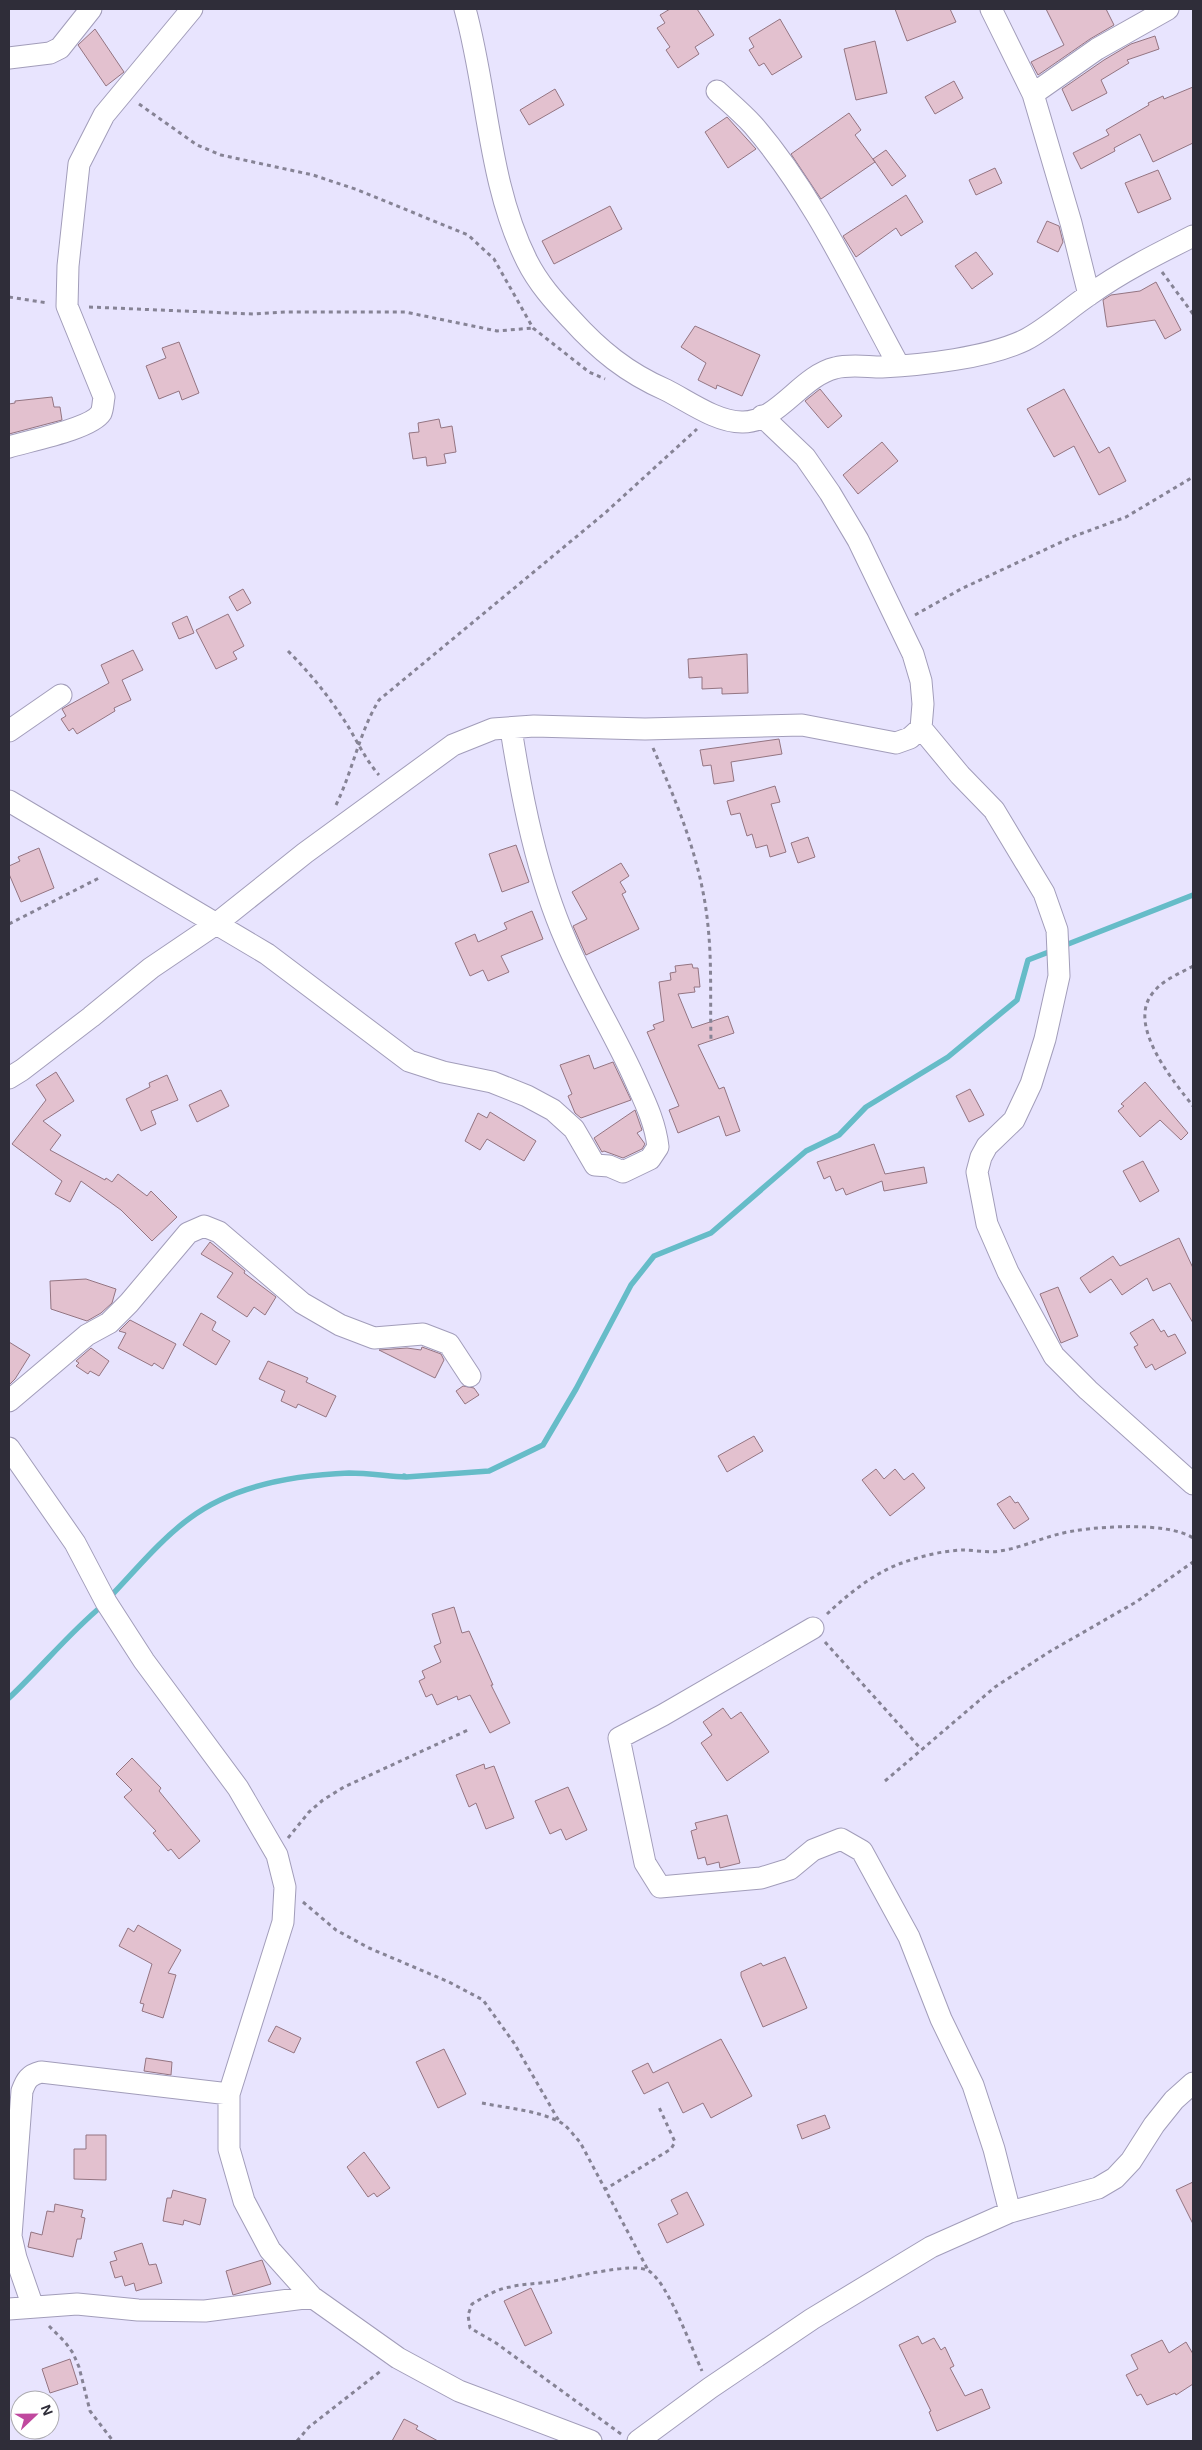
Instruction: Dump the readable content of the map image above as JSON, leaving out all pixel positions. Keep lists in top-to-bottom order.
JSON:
{
  "north": "right"
}
